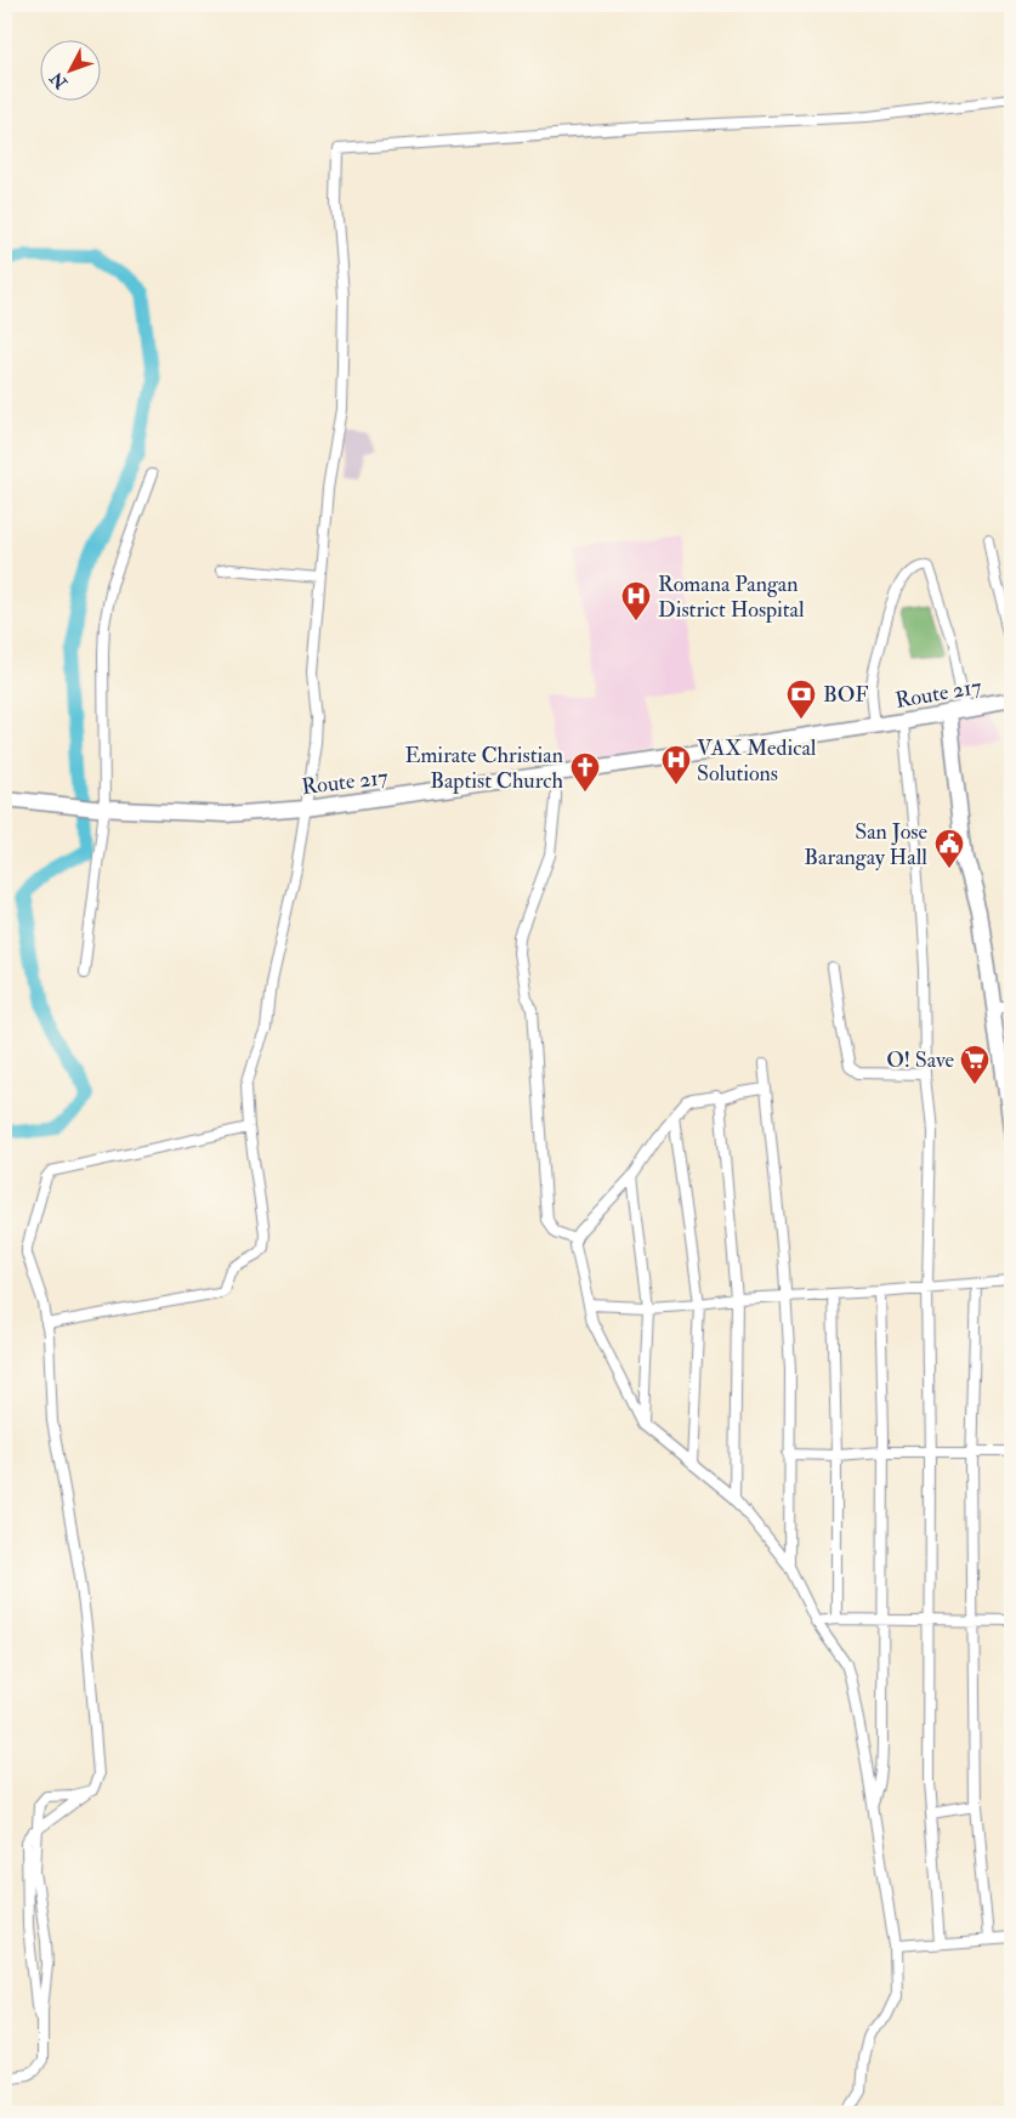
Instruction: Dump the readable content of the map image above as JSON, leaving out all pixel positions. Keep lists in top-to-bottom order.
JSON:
{
  "streets": {
    "main road": ["Route 217"]
  },
  "places": {
    "hospital": ["Romana Pangan District Hospital", "VAX Medical Solutions"],
    "bank": ["BOF"],
    "church": ["Emirate Christian Baptist Church"],
    "public building": ["San Jose Barangay Hall"],
    "supermarket": ["O! Save"]
  },
  "north": "bottom left"
}
